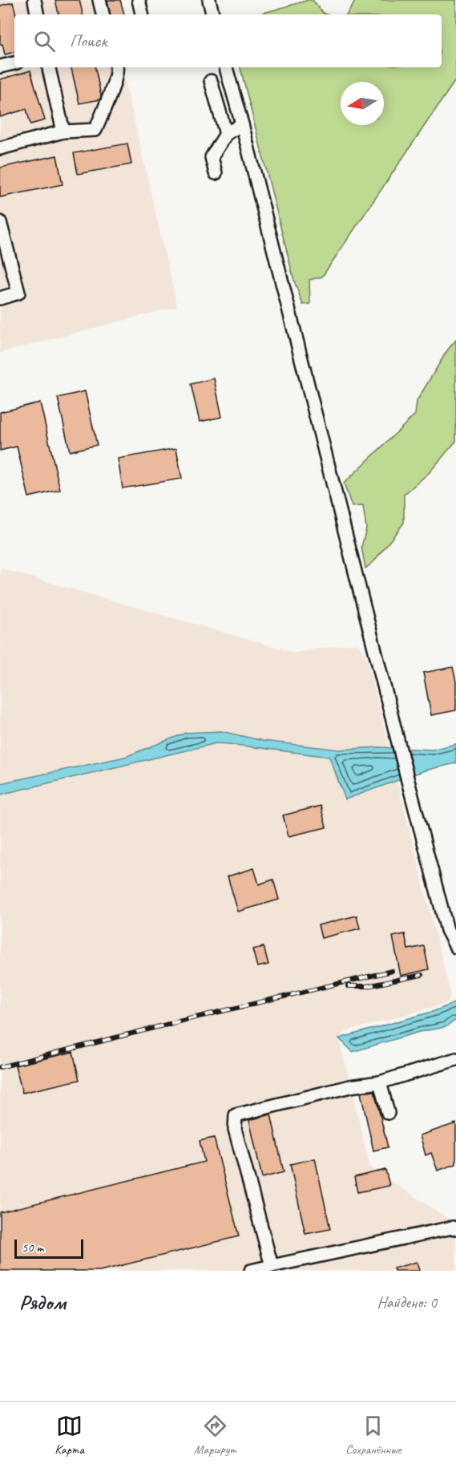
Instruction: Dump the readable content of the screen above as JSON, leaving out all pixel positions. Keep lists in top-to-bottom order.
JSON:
{
  "scale_bar": "50 m",
  "north": "left",
  "page": {
    "search": "Поиск",
    "scale": "50 m",
    "heading": ["Рядом", "Найдено: 0"],
    "nav": ["Карта", "Маршрут", "Сохранённые"]
  }
}
